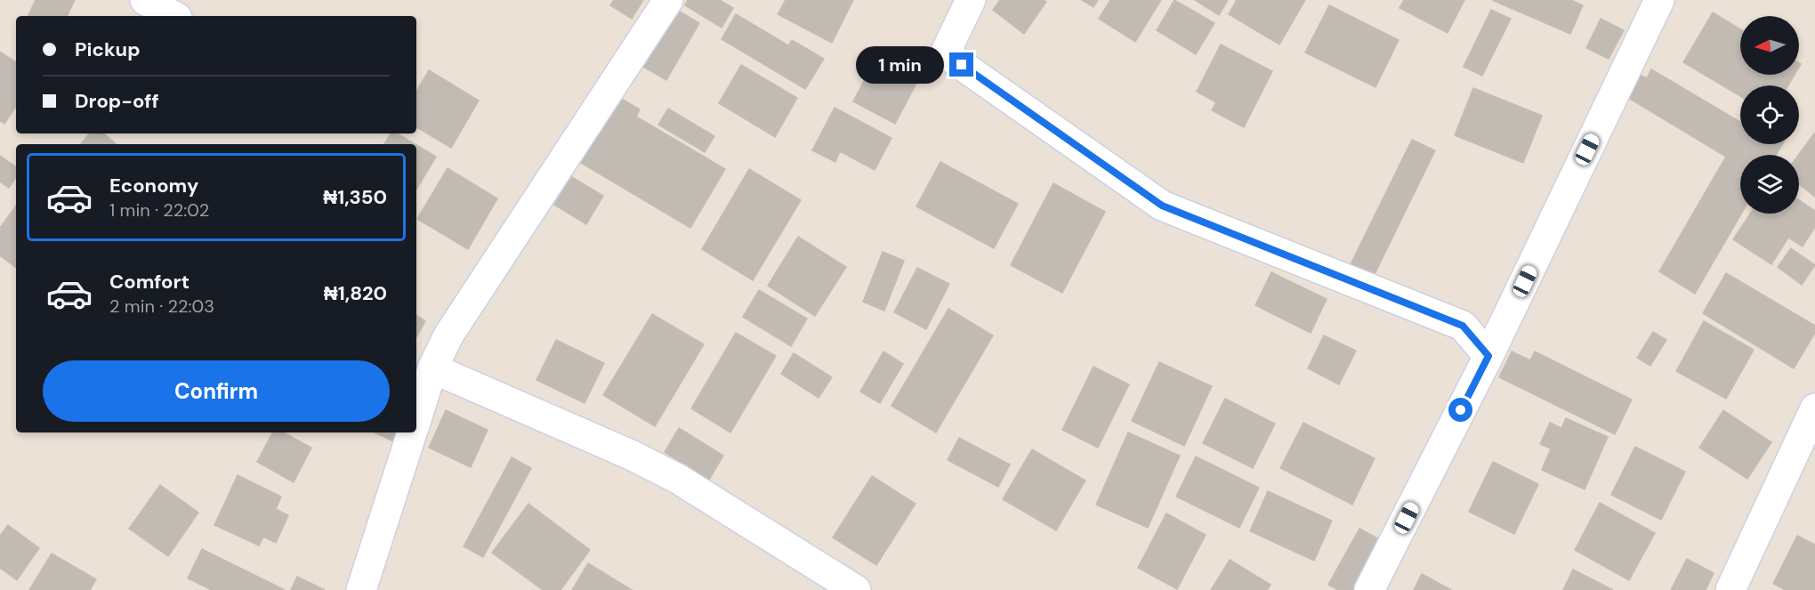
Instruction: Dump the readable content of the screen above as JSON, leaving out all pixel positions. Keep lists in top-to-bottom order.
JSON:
{
  "north": "left",
  "page": {
    "banner": ["Pickup", "Drop-off"],
    "bubble": "1 min",
    "list": [
      {
        "name": "Economy",
        "note": "1 min · 22:02",
        "value": "₦1,350"
      },
      {
        "name": "Comfort",
        "note": "2 min · 22:03",
        "value": "₦1,820"
      }
    ],
    "buttons": "Confirm"
  }
}
